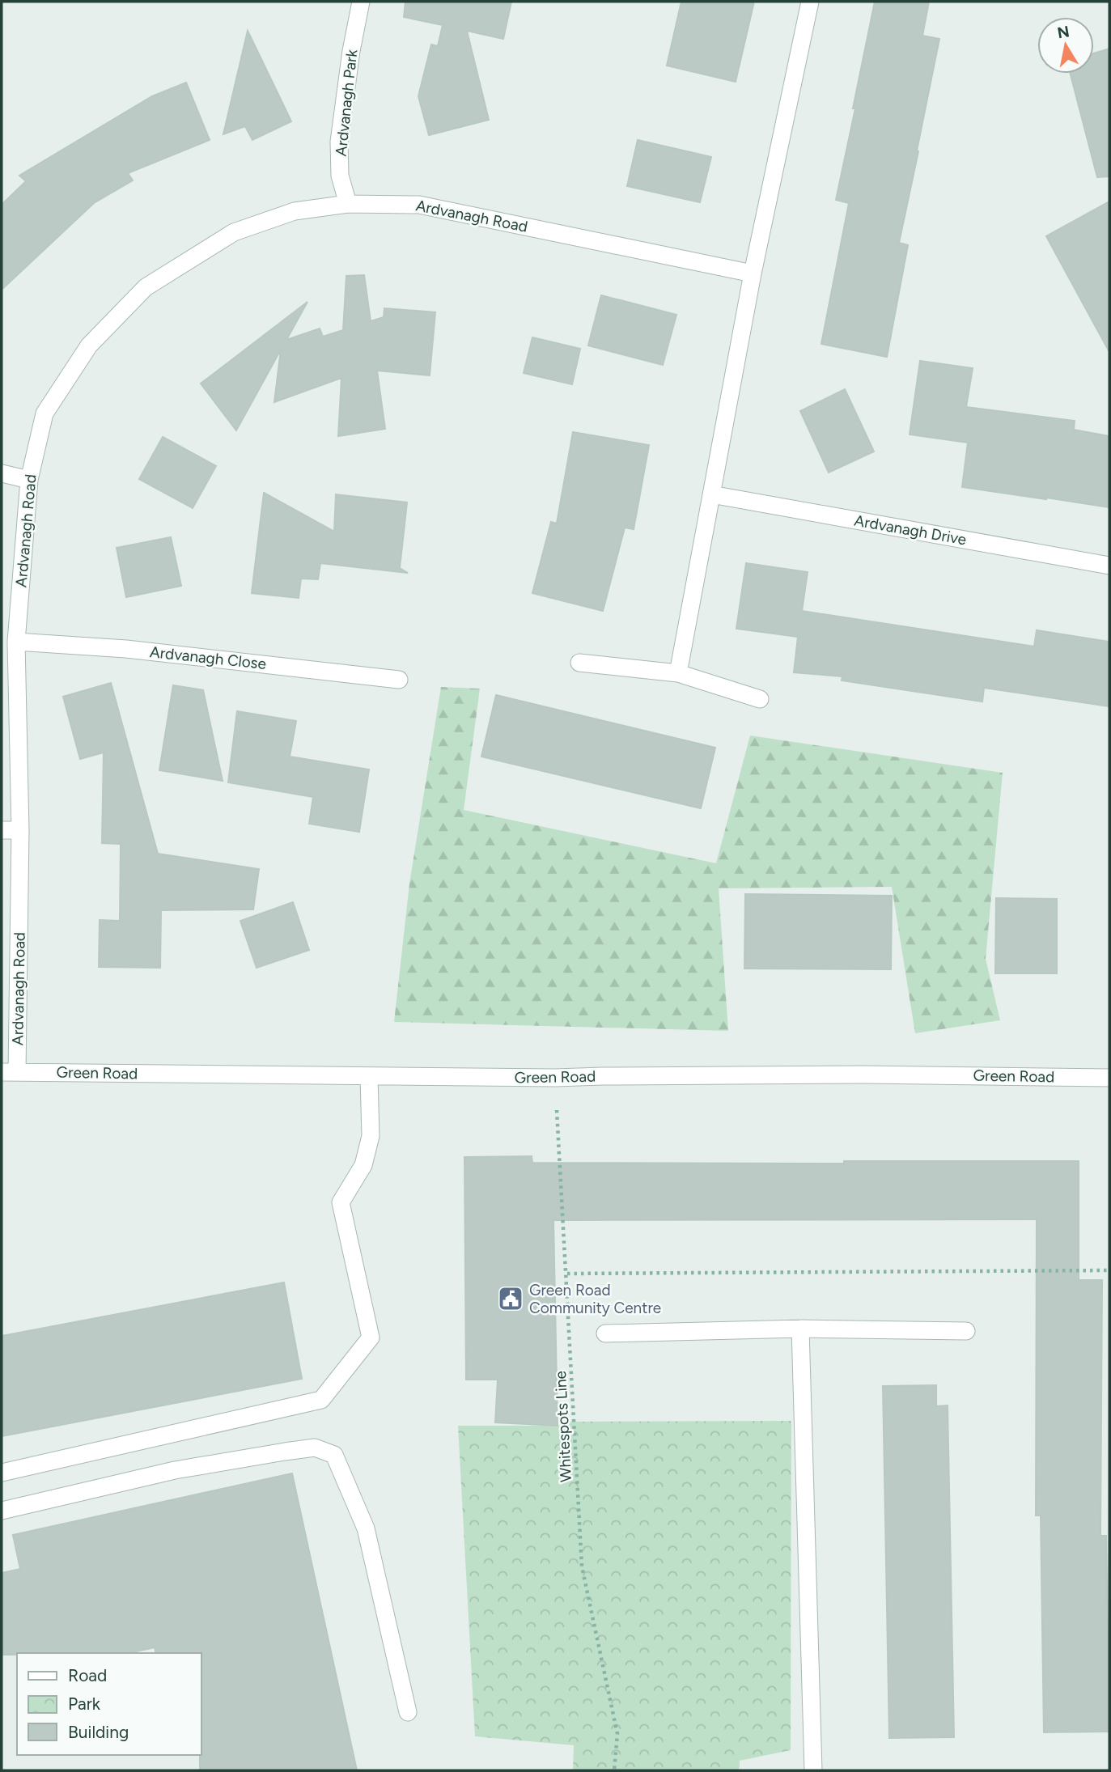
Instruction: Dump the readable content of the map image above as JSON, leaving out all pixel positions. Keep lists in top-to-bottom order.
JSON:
{
  "streets": {
    "street": [
      "Ardvanagh Park",
      "Ardvanagh Road",
      "Ardvanagh Drive",
      "Ardvanagh Close",
      "Green Road"
    ],
    "path": ["Whitespots Line"]
  },
  "crossings": [
    ["Ardvanagh Park", "Ardvanagh Road"],
    ["Ardvanagh Road", "Ardvanagh Close"],
    ["Ardvanagh Road", "Green Road"],
    ["Green Road", "Whitespots Line"]
  ],
  "places": {
    "public building": ["Green Road Community Centre"]
  },
  "legend": ["Road", "Park", "Building"],
  "north": "top"
}
